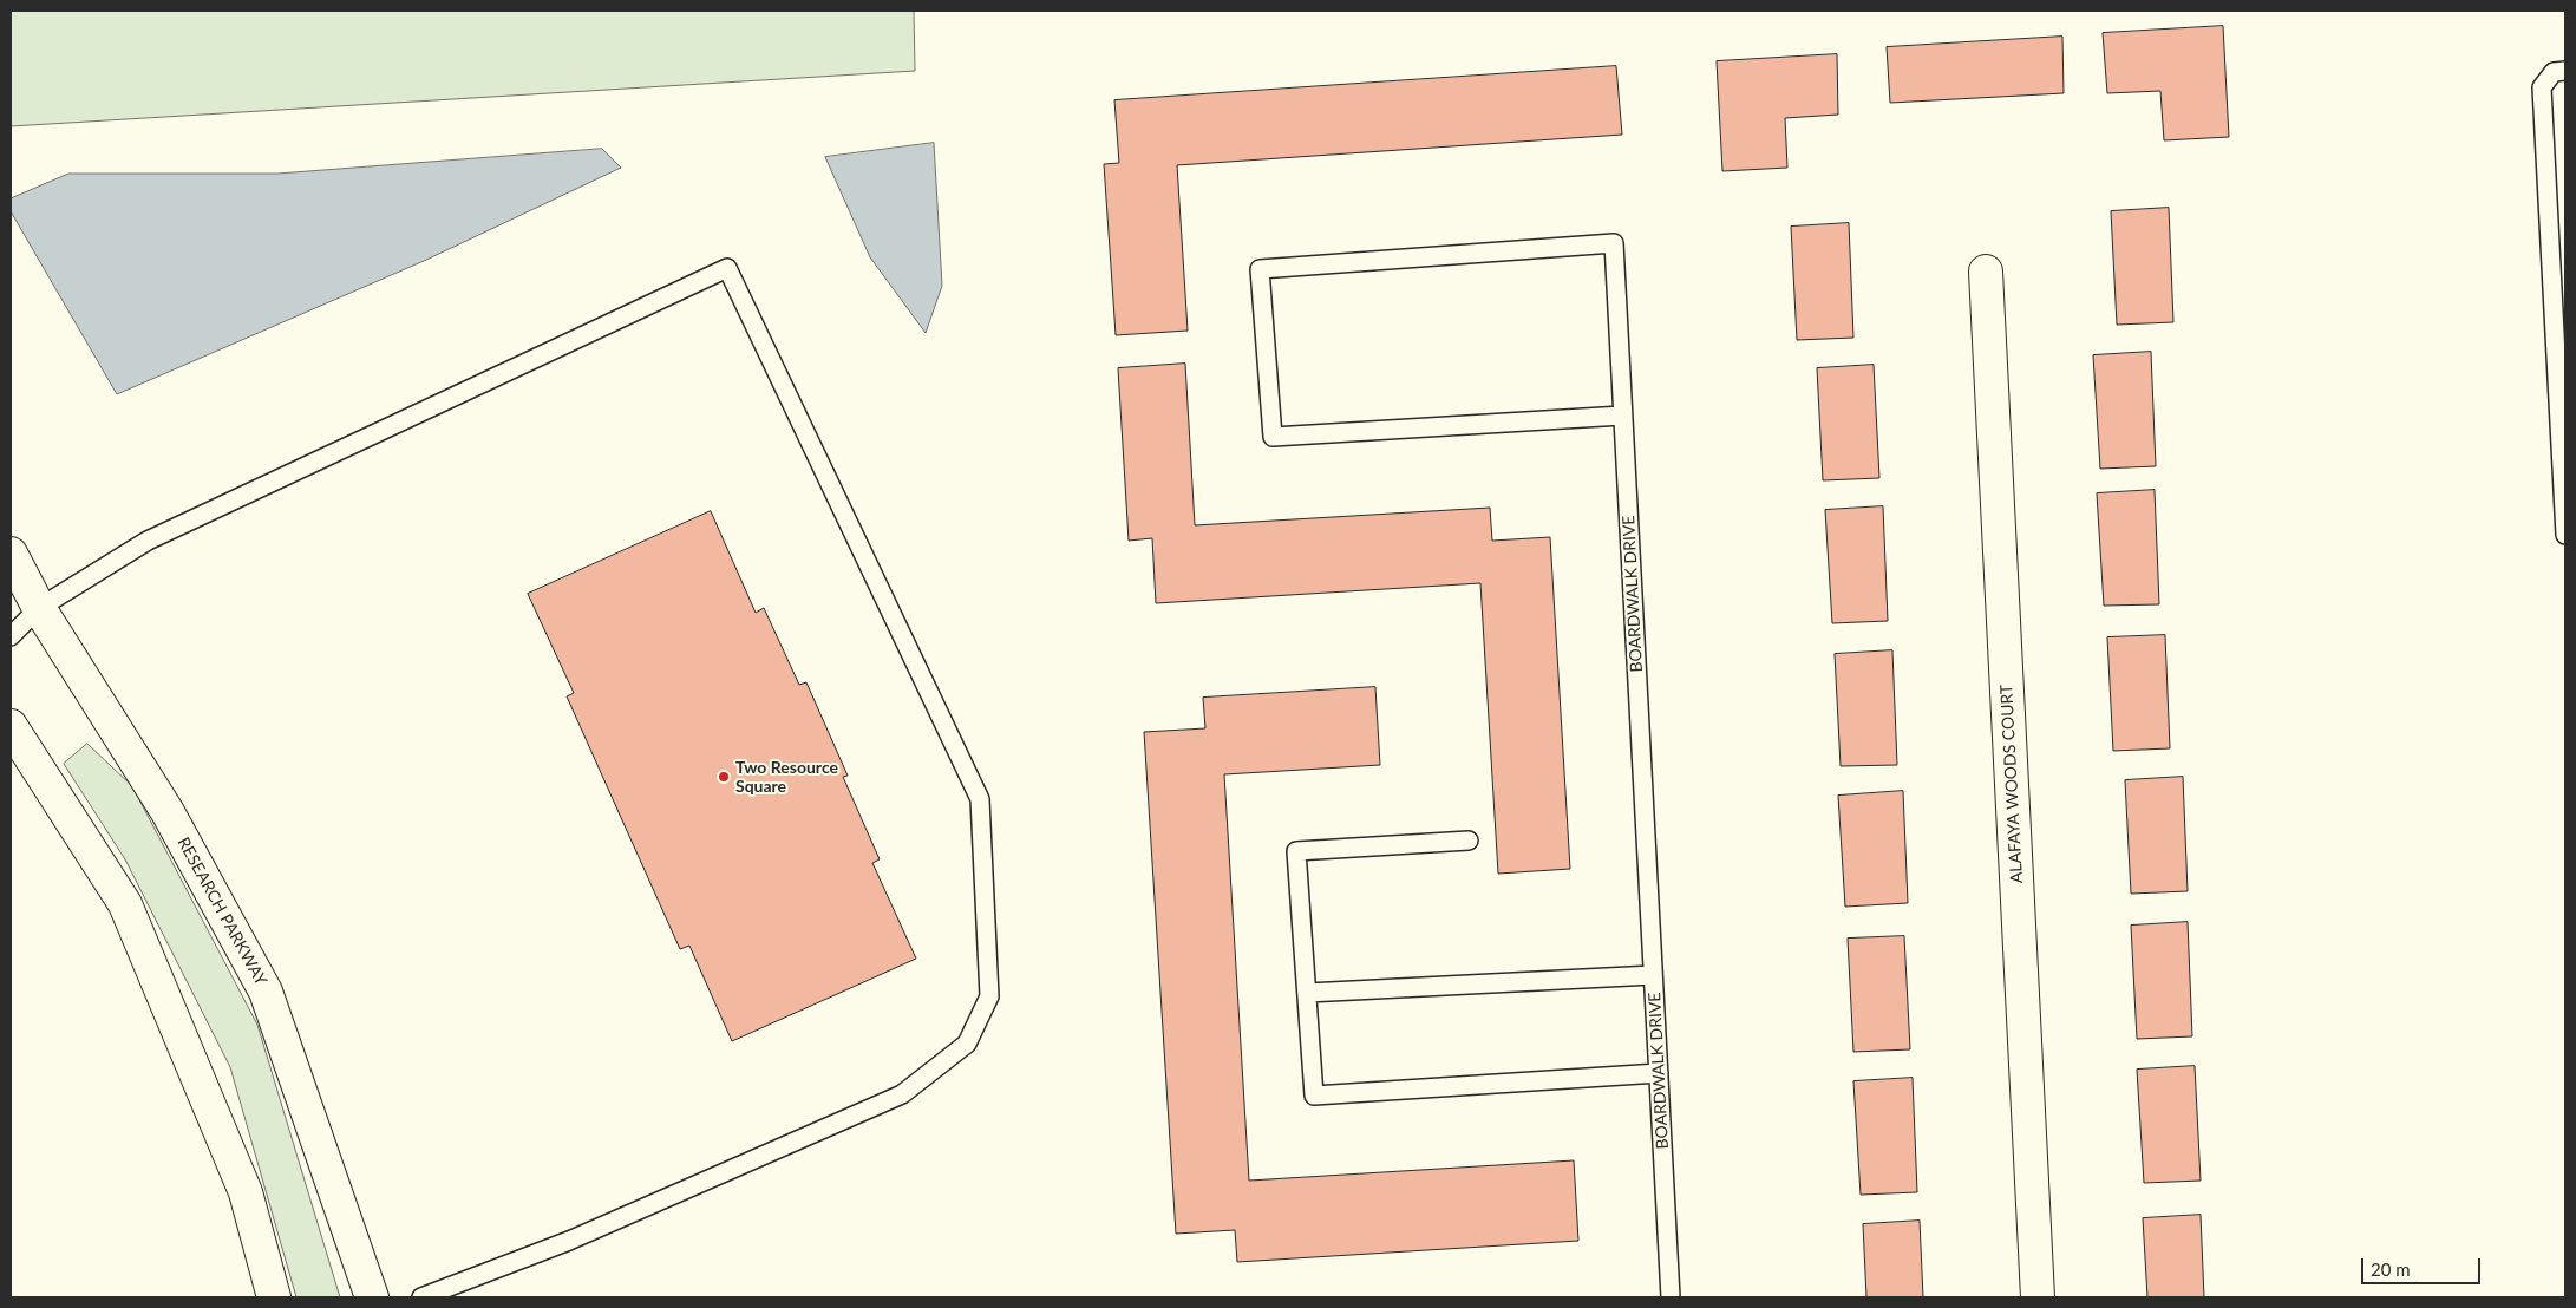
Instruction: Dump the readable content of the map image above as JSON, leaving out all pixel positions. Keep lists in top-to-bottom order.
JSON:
{
  "streets": {
    "street": ["ALAFAYA WOODS COURT", "RESEARCH PARKWAY"],
    "lane": ["BOARDWALK DRIVE"]
  },
  "places": ["Two Resource Square"],
  "scale_bar": "20 m"
}
